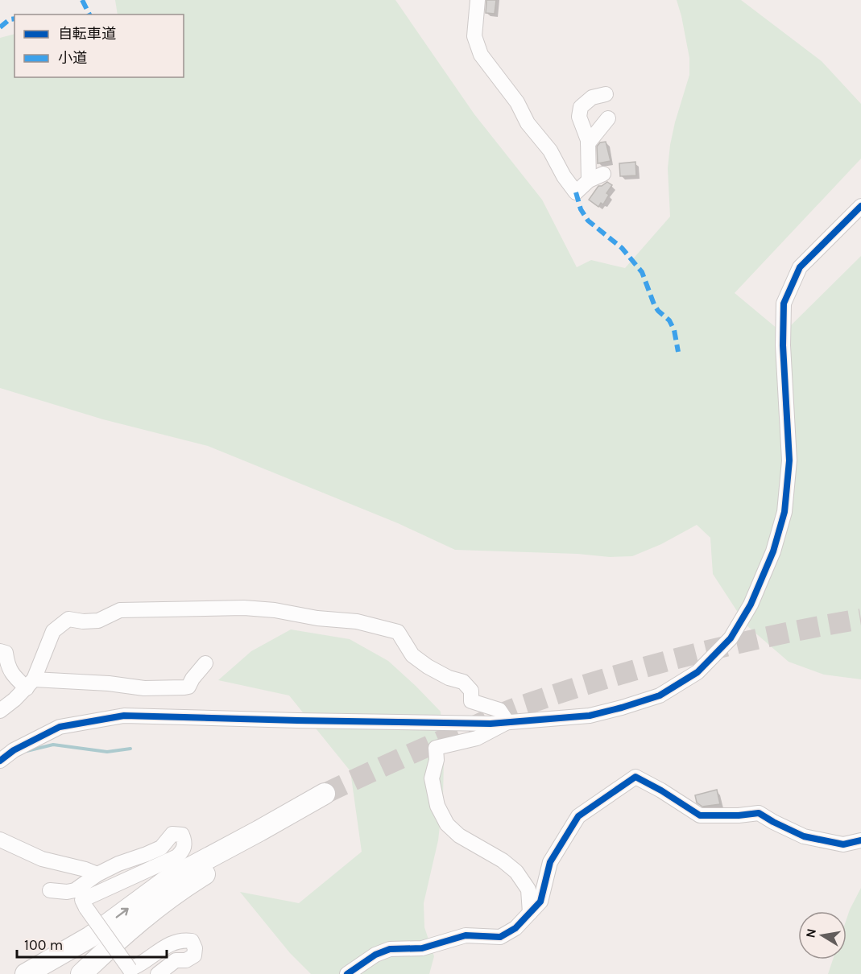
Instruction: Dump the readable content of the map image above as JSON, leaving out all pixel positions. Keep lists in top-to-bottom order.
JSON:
{
  "legend": ["自転車道", "小道"],
  "scale_bar": "100 m",
  "north": "left"
}
